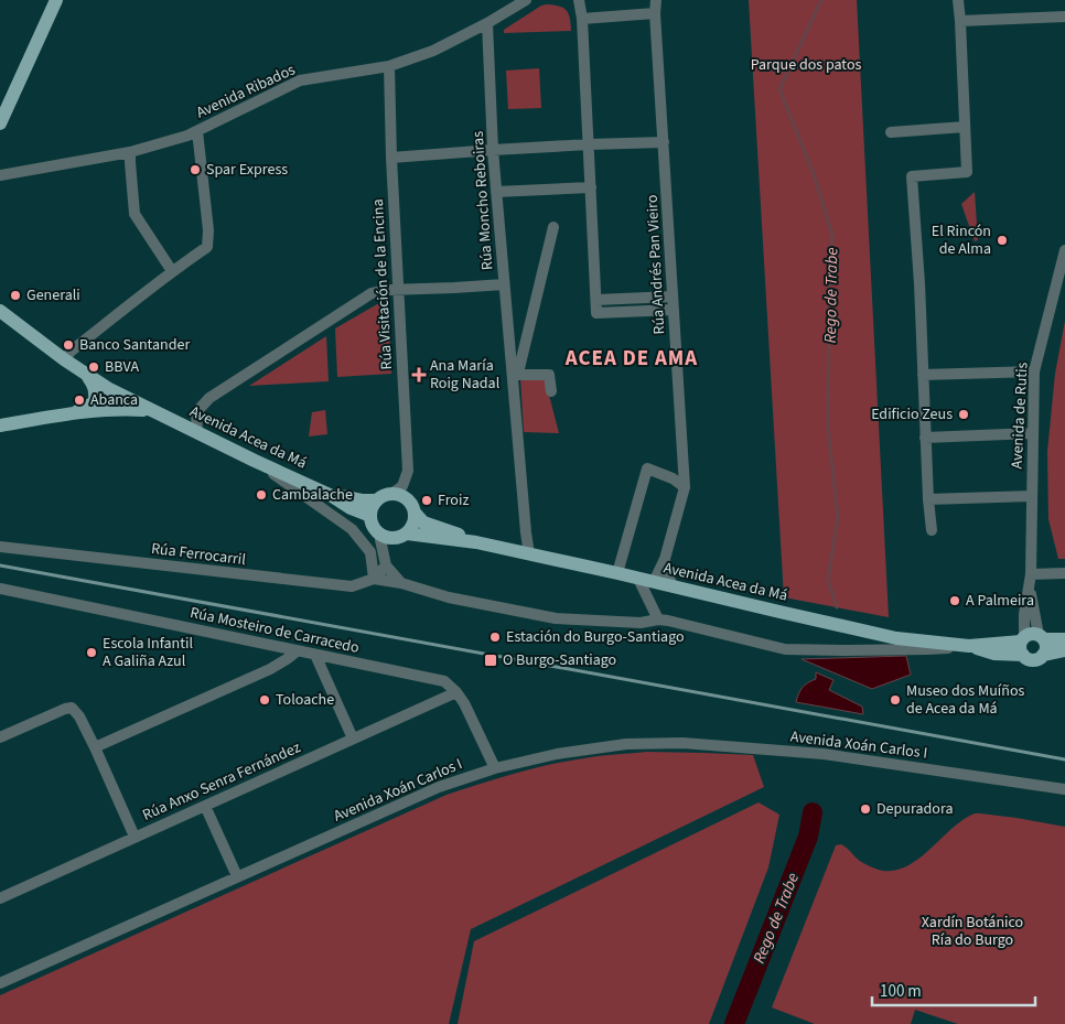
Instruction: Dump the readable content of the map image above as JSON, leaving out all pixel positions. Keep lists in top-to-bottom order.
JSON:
{
  "streets": {
    "main road": ["Avenida Acea da Má"],
    "street": [
      "Avenida Ribados",
      "Rúa Moncho Reboiras",
      "Rúa Andrés Pan Vieiro",
      "Rúa Visitación de la Encina",
      "Avenida de Rutis",
      "Rúa Ferrocarril",
      "Rúa Mosteiro de Carracedo",
      "Avenida Xoán Carlos I",
      "Rúa Anxo Senra Fernández"
    ]
  },
  "crossings": [
    ["Avenida Ribados", "Rúa Moncho Reboiras"],
    ["Avenida Ribados", "Rúa Visitación de la Encina"],
    ["Rúa Moncho Reboiras", "Avenida Acea da Má"],
    ["Rúa Andrés Pan Vieiro", "Avenida Acea da Má"],
    ["Avenida de Rutis", "Avenida Acea da Má"],
    ["Rúa Mosteiro de Carracedo", "Rúa Anxo Senra Fernández"]
  ],
  "districts": ["ACEA DE AMA"],
  "water": ["Rego de Trabe"],
  "parks": ["Parque dos patos", "Xardín Botánico Ría do Burgo"],
  "places": {
    "other": [
      "Spar Express",
      "El Rincón de Alma",
      "Generali",
      "Banco Santander",
      "BBVA",
      "Abanca",
      "Edificio Zeus",
      "Cambalache",
      "Froiz",
      "A Palmeira",
      "Estación do Burgo-Santiago",
      "Escola Infantil A Galiña Azul",
      "Toloache",
      "Museo dos Muíños de Acea da Má",
      "Depuradora"
    ],
    "health": ["Ana María Roig Nadal"],
    "transit": ["O Burgo-Santiago"]
  },
  "scale_bar": "100 m"
}
